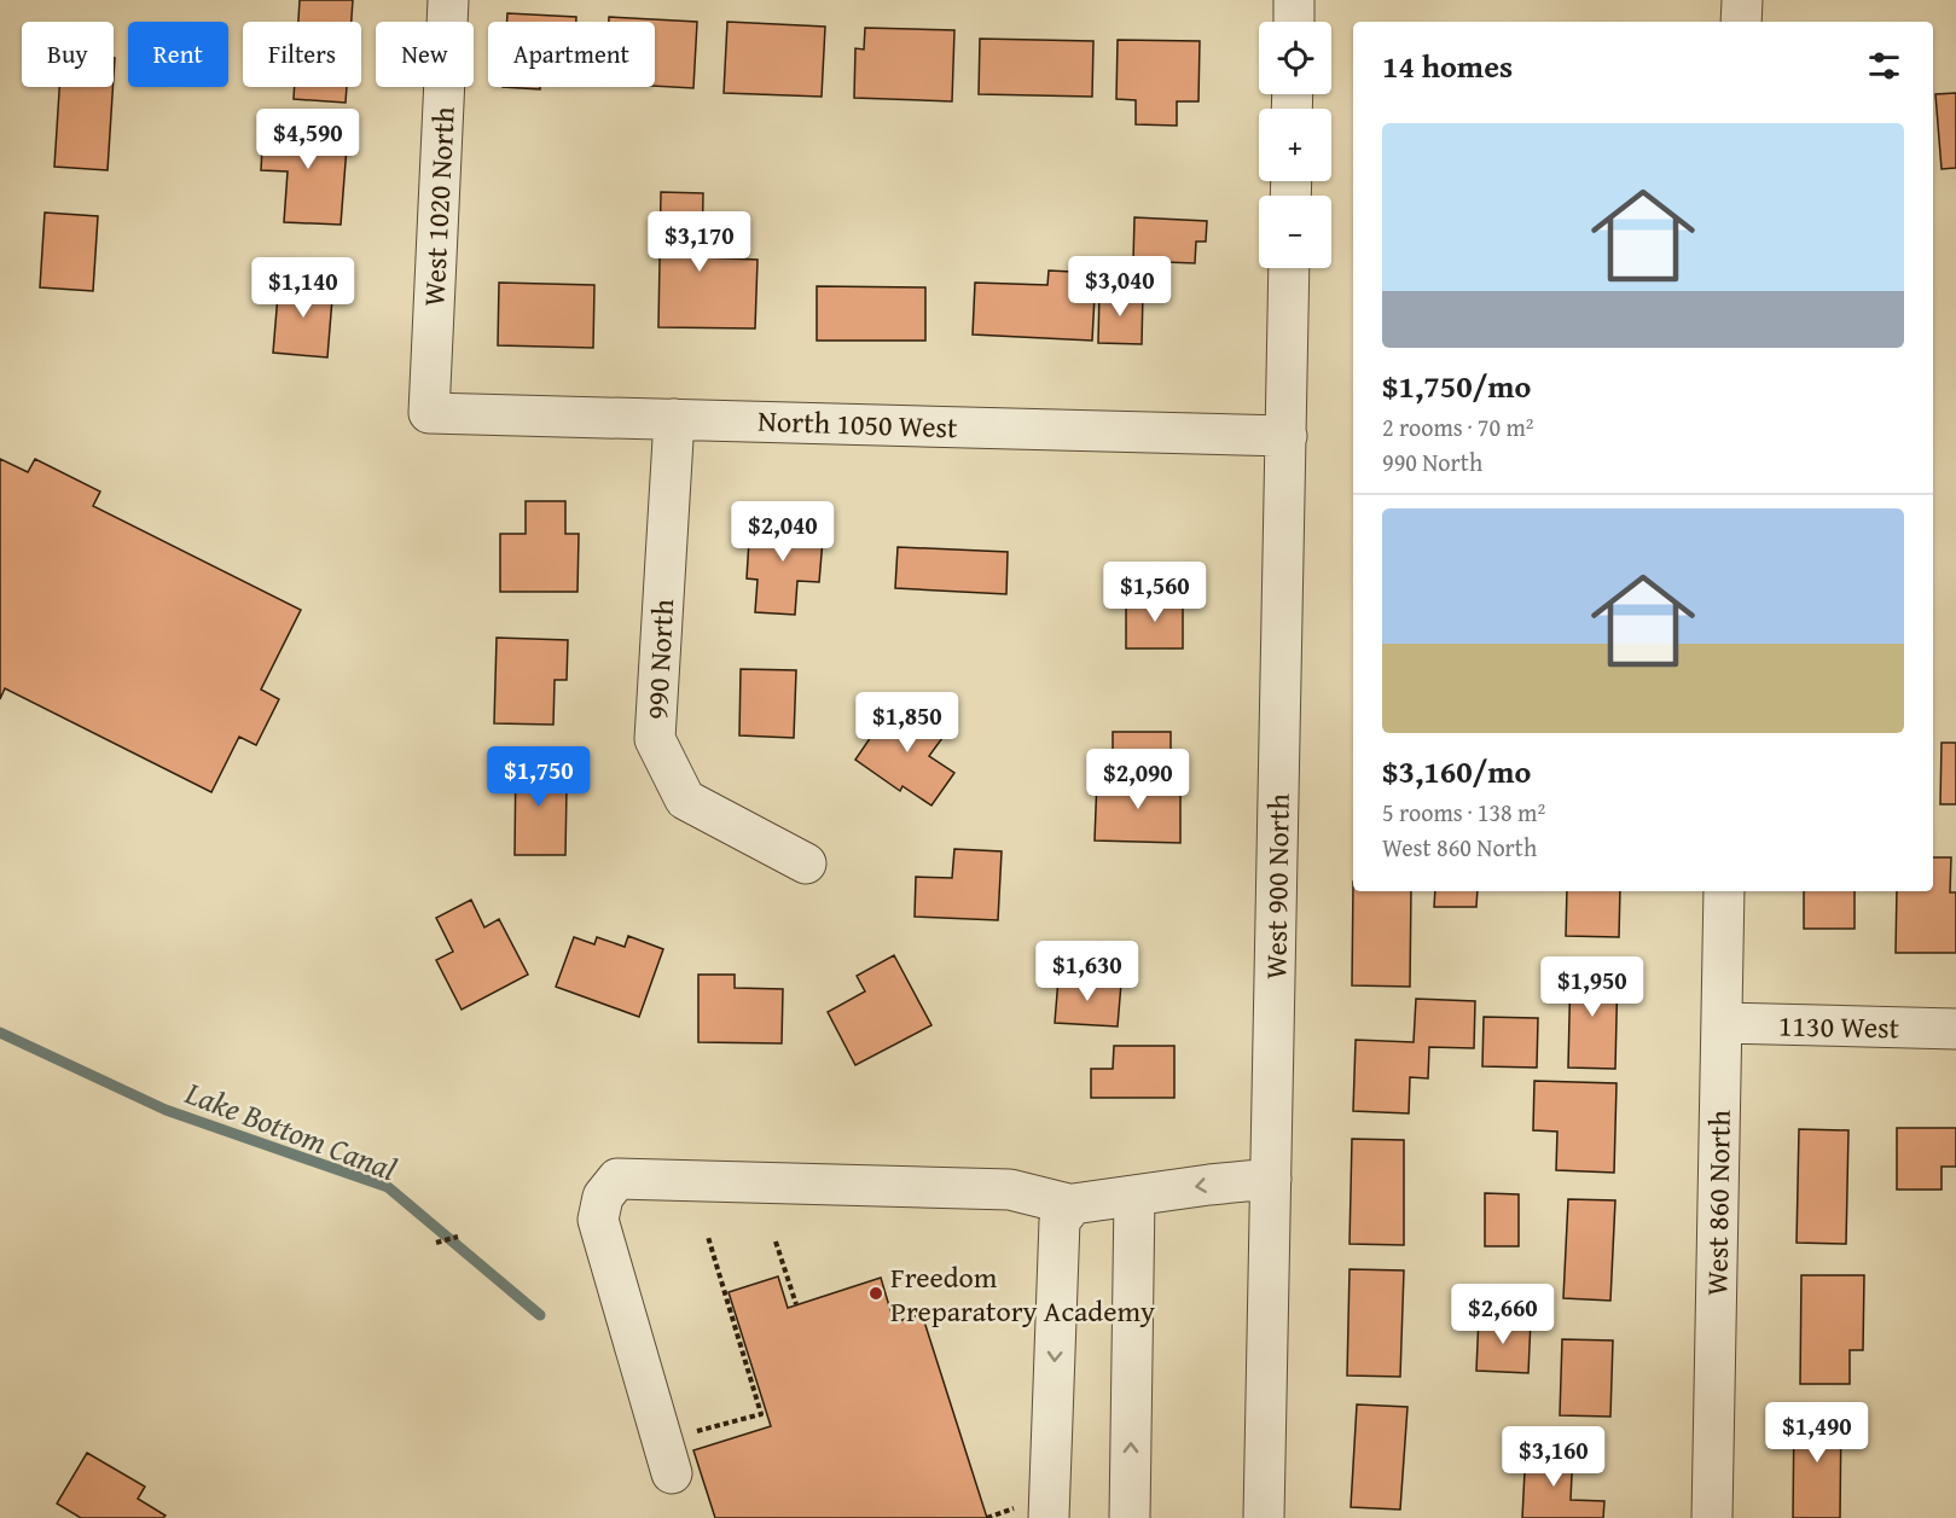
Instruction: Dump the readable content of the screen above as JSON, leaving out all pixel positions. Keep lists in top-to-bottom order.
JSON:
{
  "streets": {
    "street": [
      "West 1020 North",
      "North 1050 West",
      "990 North",
      "West 900 North",
      "1130 West",
      "West 860 North"
    ]
  },
  "crossings": [
    ["West 1020 North", "North 1050 West"],
    ["North 1050 West", "990 North"],
    ["North 1050 West", "West 900 North"],
    ["1130 West", "West 860 North"]
  ],
  "water": ["Lake Bottom Canal"],
  "places": ["Freedom Preparatory Academy"],
  "page": {
    "map_buttons": ["+", "−"],
    "chip": [
      "Buy",
      "Rent",
      "Filters",
      "New",
      "Apartment"
    ],
    "heading": "14 homes",
    "price": [
      "$4,590",
      "$3,170",
      "$3,040",
      "$1,140",
      "$2,040",
      "$1,560",
      "$1,850",
      "$1,750",
      "$2,090",
      "$1,630",
      "$1,950",
      "$2,660",
      "$1,490",
      "$3,160"
    ],
    "list": [
      {
        "name": "$1,750/mo",
        "note": "2 rooms · 70 m² · 990 North"
      },
      {
        "name": "$3,160/mo",
        "note": "5 rooms · 138 m² · West 860 North"
      }
    ]
  }
}
